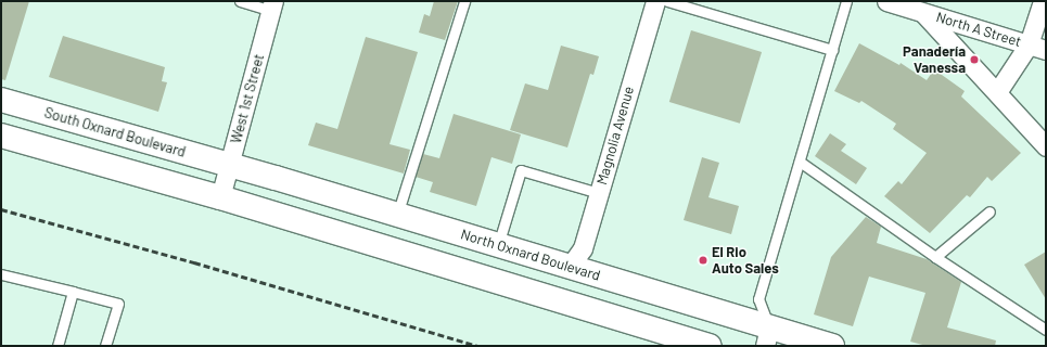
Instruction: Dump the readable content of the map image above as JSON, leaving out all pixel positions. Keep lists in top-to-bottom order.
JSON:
{
  "streets": {
    "main road": ["South Oxnard Boulevard", "North Oxnard Boulevard"],
    "street": ["North A Street", "West 1st Street", "Magnolia Avenue"]
  },
  "crossings": [
    ["West 1st Street", "South Oxnard Boulevard"],
    ["West 1st Street", "North Oxnard Boulevard"],
    ["South Oxnard Boulevard", "North Oxnard Boulevard"],
    ["Magnolia Avenue", "North Oxnard Boulevard"]
  ],
  "places": ["Panadería Vanessa", "El Rio Auto Sales"]
}
